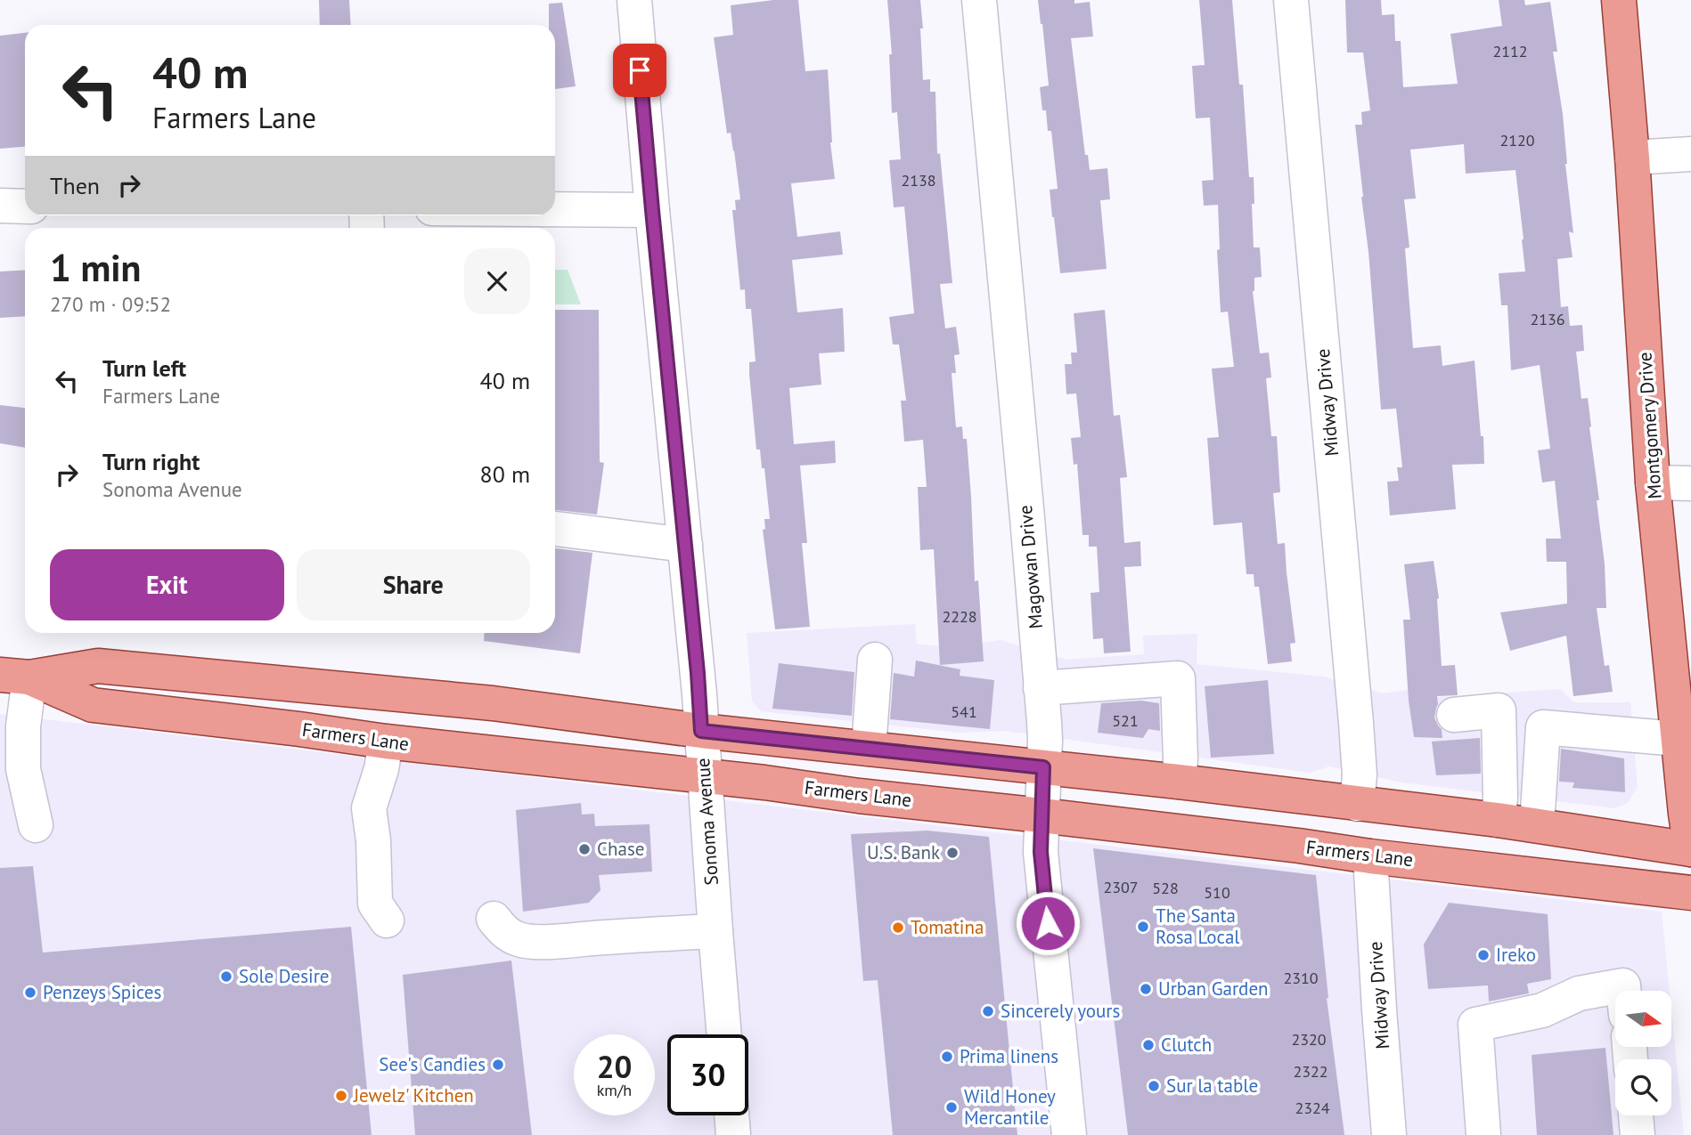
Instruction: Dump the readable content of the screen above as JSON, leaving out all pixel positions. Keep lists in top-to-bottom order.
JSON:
{
  "streets": {
    "main road": ["Montgomery Drive", "Farmers Lane"],
    "street": ["Midway Drive", "Magowan Drive", "Sonoma Avenue"]
  },
  "crossings": [
    ["Midway Drive", "Farmers Lane"],
    ["Magowan Drive", "Farmers Lane"],
    ["Farmers Lane", "Sonoma Avenue"]
  ],
  "places": [
    "Chase",
    "U.S. Bank",
    "The Santa Rosa Local",
    "Tomatina",
    "Ireko",
    "Sole Desire",
    "Urban Garden",
    "Penzeys Spices",
    "Sincerely yours",
    "Clutch",
    "Prima linens",
    "See's Candies",
    "Sur la table",
    "Jewelz' Kitchen",
    "Wild Honey Mercantile"
  ],
  "house_numbers": [
    "2112",
    "2120",
    "2138",
    "2136",
    "2228",
    "541",
    "521",
    "2307",
    "528",
    "510",
    "2310",
    "2320",
    "2322",
    "2324"
  ],
  "north": "right",
  "page": {
    "turn": ["40 m", "Farmers Lane"],
    "then": "Then",
    "heading": ["1 min", "270 m · 09:52"],
    "list": [
      {
        "name": "Turn left",
        "note": "Farmers Lane",
        "value": "40 m"
      },
      {
        "name": "Turn right",
        "note": "Sonoma Avenue",
        "value": "80 m"
      }
    ],
    "buttons": ["Exit", "Share"],
    "speed": "20 km/h",
    "limit": "30"
  }
}
